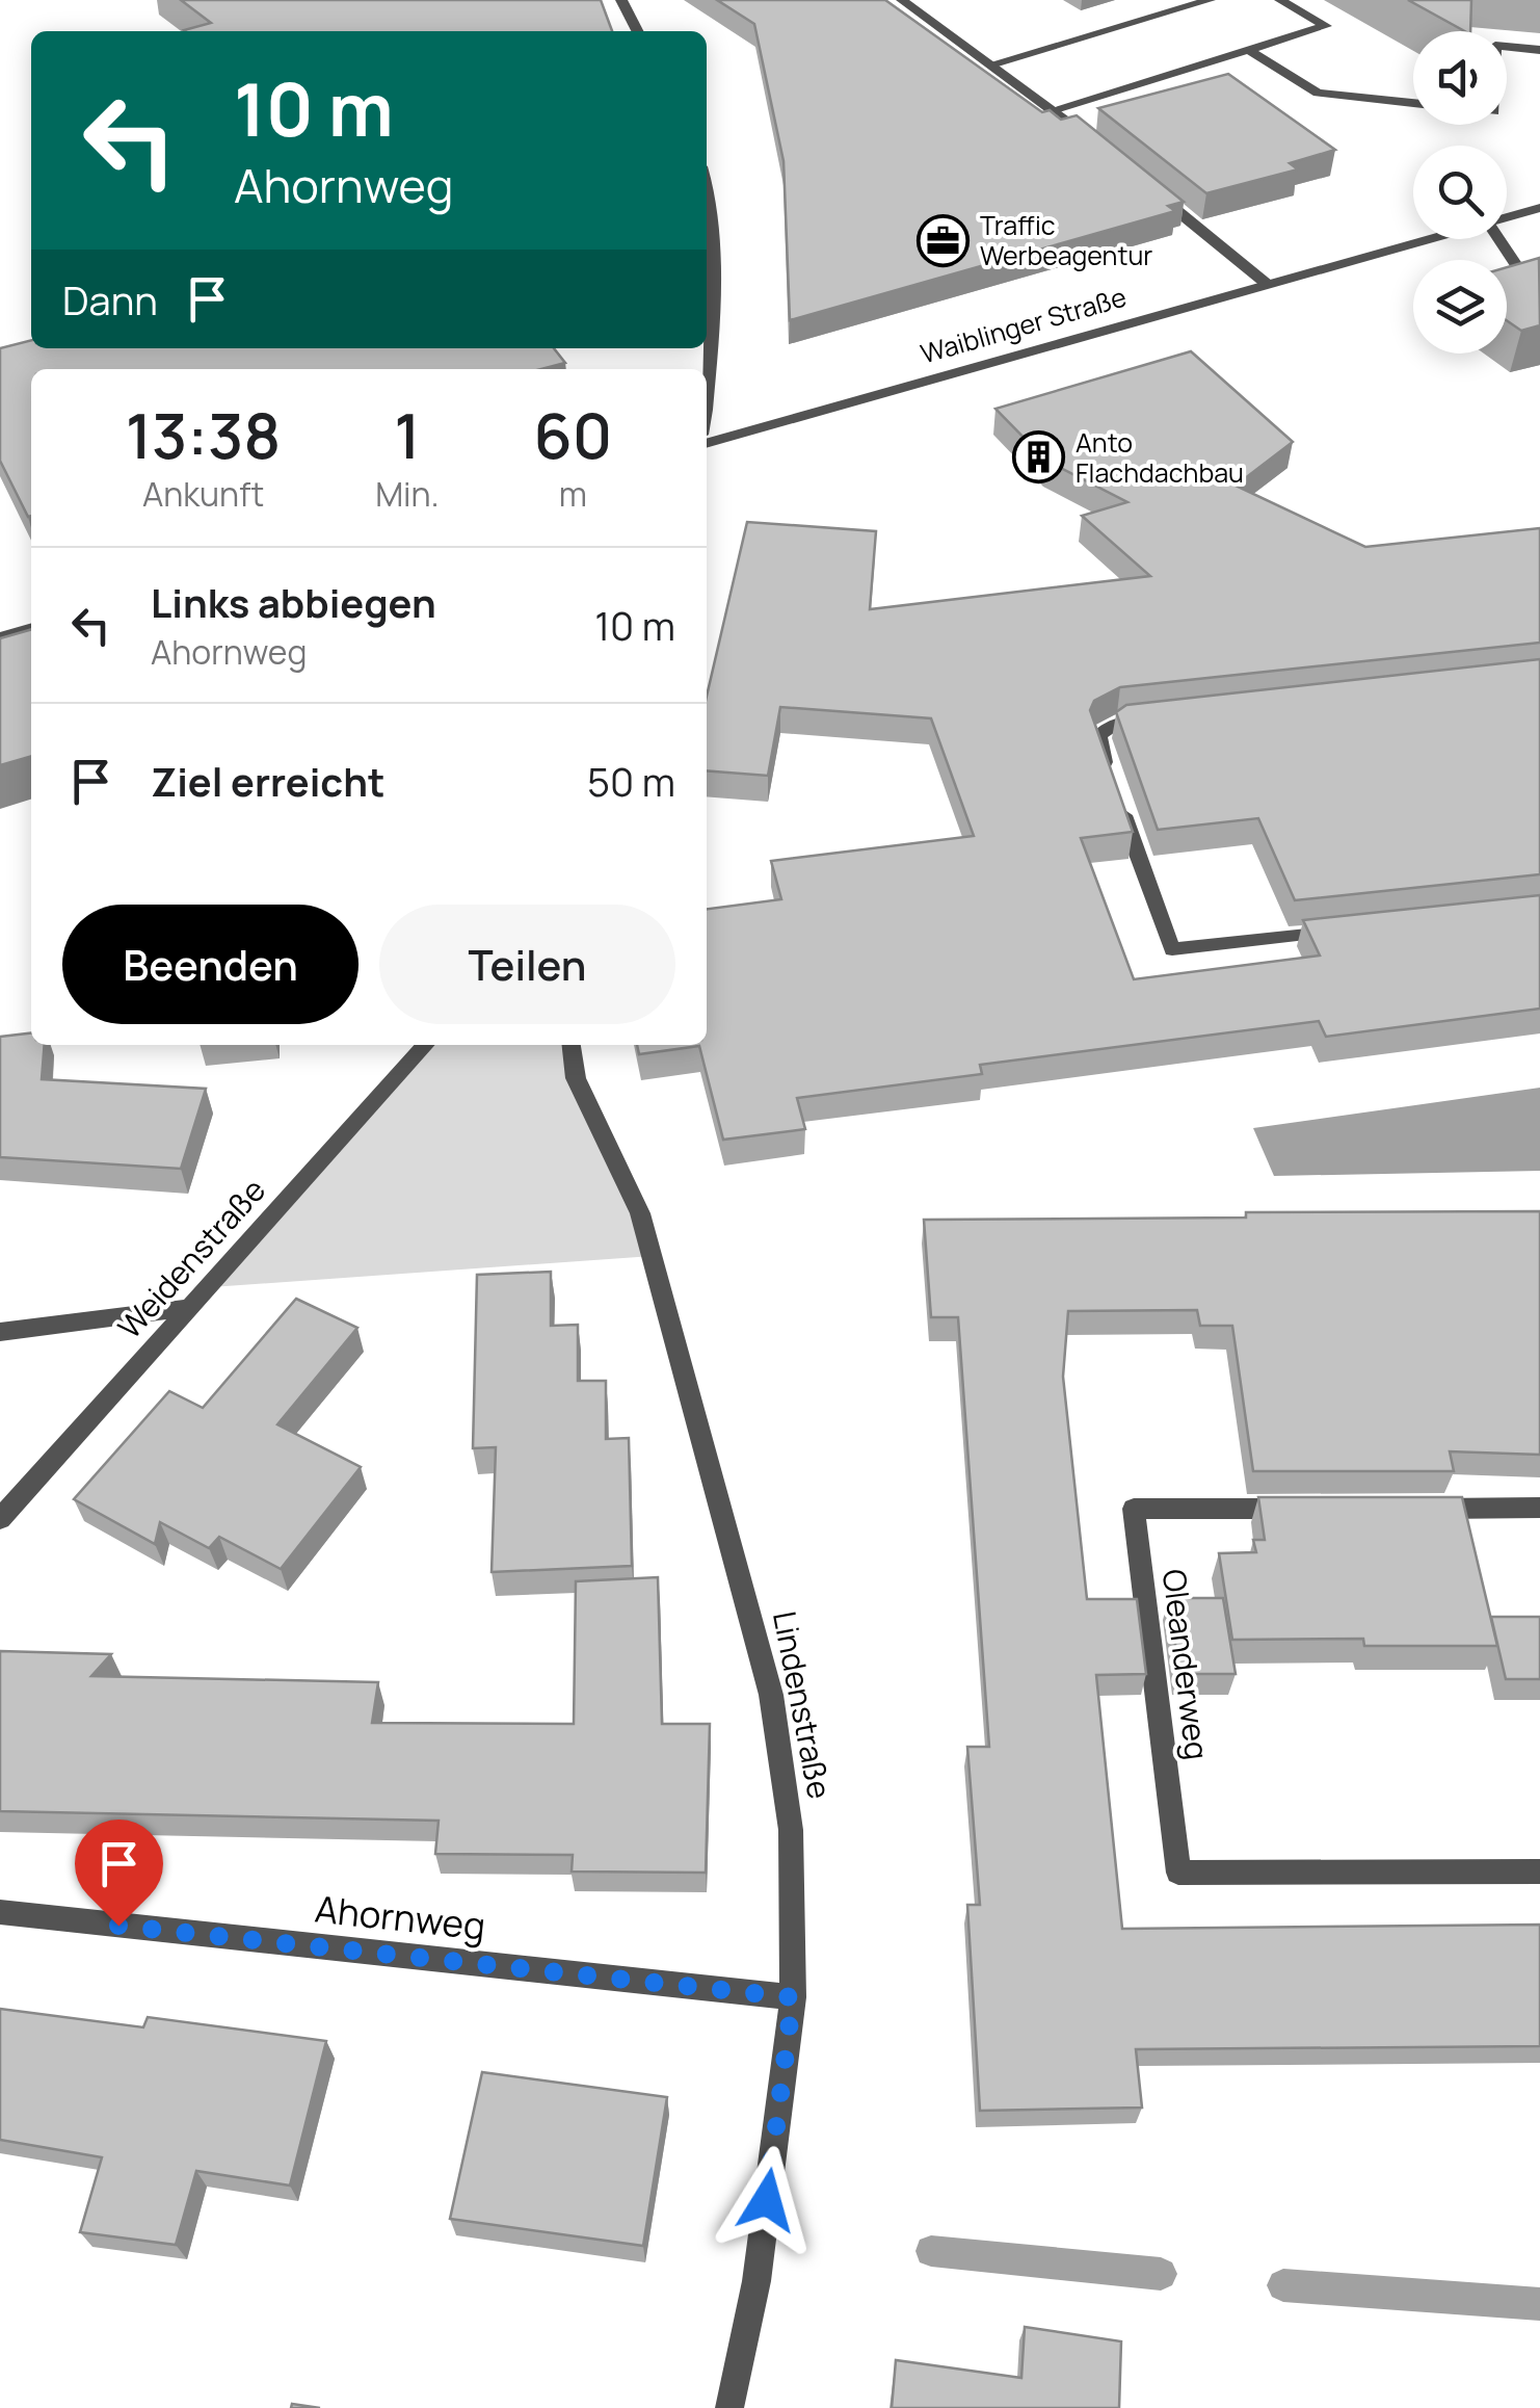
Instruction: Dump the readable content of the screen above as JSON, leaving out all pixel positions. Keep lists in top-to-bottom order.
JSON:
{
  "streets": {
    "street": [
      "Waiblinger Straße",
      "Weidenstraße",
      "Oleanderweg",
      "Lindenstraße",
      "Ahornweg"
    ]
  },
  "crossings": [
    ["Lindenstraße", "Ahornweg"]
  ],
  "places": {
    "office": ["Traffic Werbeagentur"],
    "building": ["Anto Flachdachbau"]
  },
  "page": {
    "turn": ["10 m", "Ahornweg"],
    "then": "Dann",
    "eta": [
      "13:38",
      "Ankunft",
      "1",
      "Min.",
      "60",
      "m"
    ],
    "list": [
      {
        "name": "Links abbiegen",
        "note": "Ahornweg",
        "value": "10 m"
      },
      {
        "name": "Ziel erreicht",
        "value": "50 m"
      }
    ],
    "buttons": ["Beenden", "Teilen"]
  }
}
